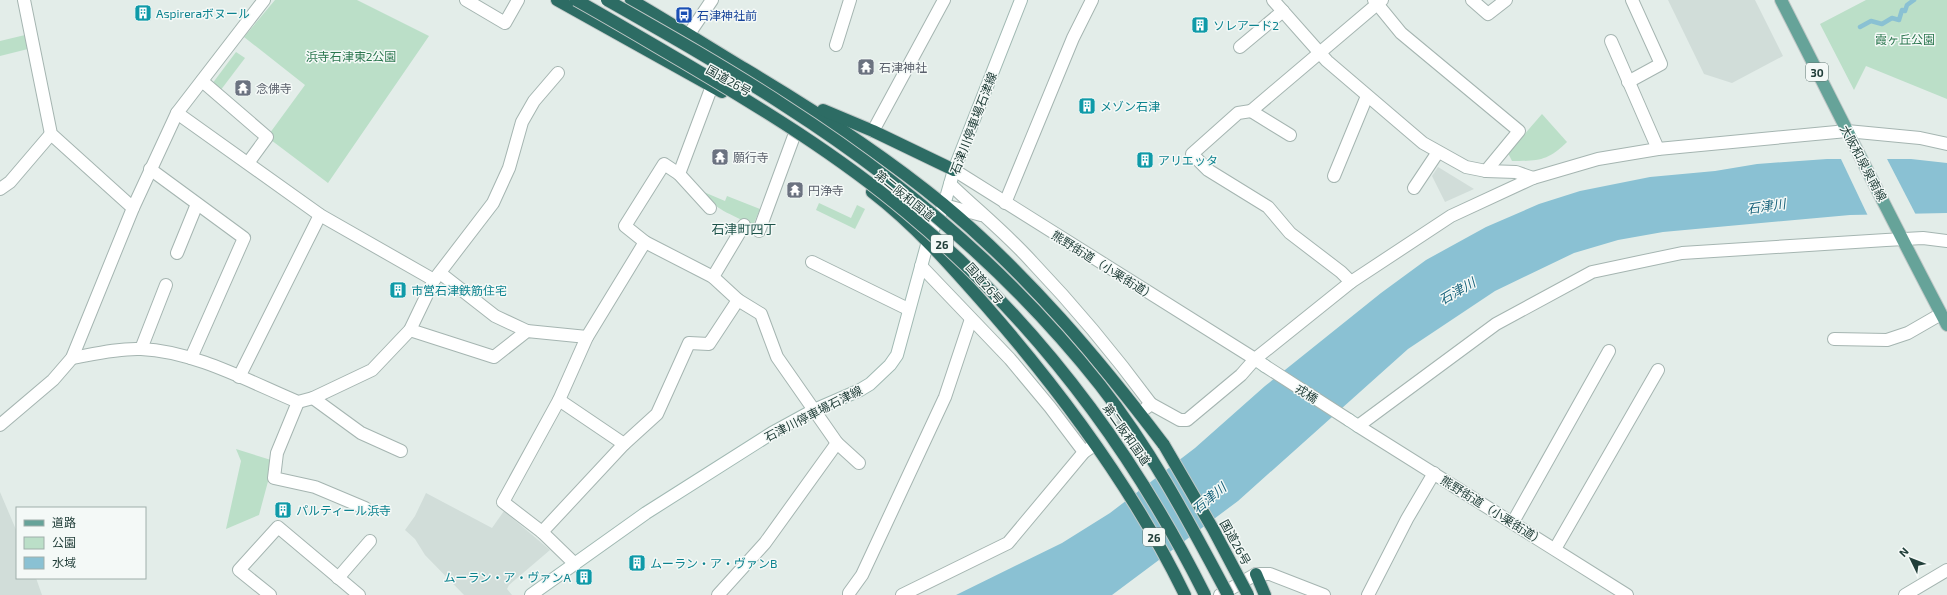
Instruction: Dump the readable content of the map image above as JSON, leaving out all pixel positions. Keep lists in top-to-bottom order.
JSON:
{
  "streets": {
    "highway": ["国道26号", "第二阪和国道", "26"],
    "main road": ["30", "大阪和泉泉南線"],
    "street": ["石津川停車場石津線", "熊野街道（小栗街道）", "戎橋"]
  },
  "crossings": [
    ["国道26号", "石津川停車場石津線"],
    ["石津川停車場石津線", "熊野街道（小栗街道）"],
    ["熊野街道（小栗街道）", "戎橋"]
  ],
  "districts": ["石津町四丁"],
  "water": ["石津川"],
  "parks": ["霞ヶ丘公園", "浜寺石津東2公園"],
  "places": {
    "building": [
      "Aspireraボヌール",
      "ソレアード2",
      "メゾン石津",
      "アリエッタ",
      "市営石津鉄筋住宅",
      "パルティール浜寺",
      "ムーラン・ア・ヴァンB",
      "ムーラン・ア・ヴァンA"
    ],
    "bus stop": ["石津神社前"],
    "temple": [
      "石津神社",
      "念佛寺",
      "願行寺",
      "円浄寺"
    ]
  },
  "legend": ["道路", "公園", "水域"],
  "north": "top left"
}
